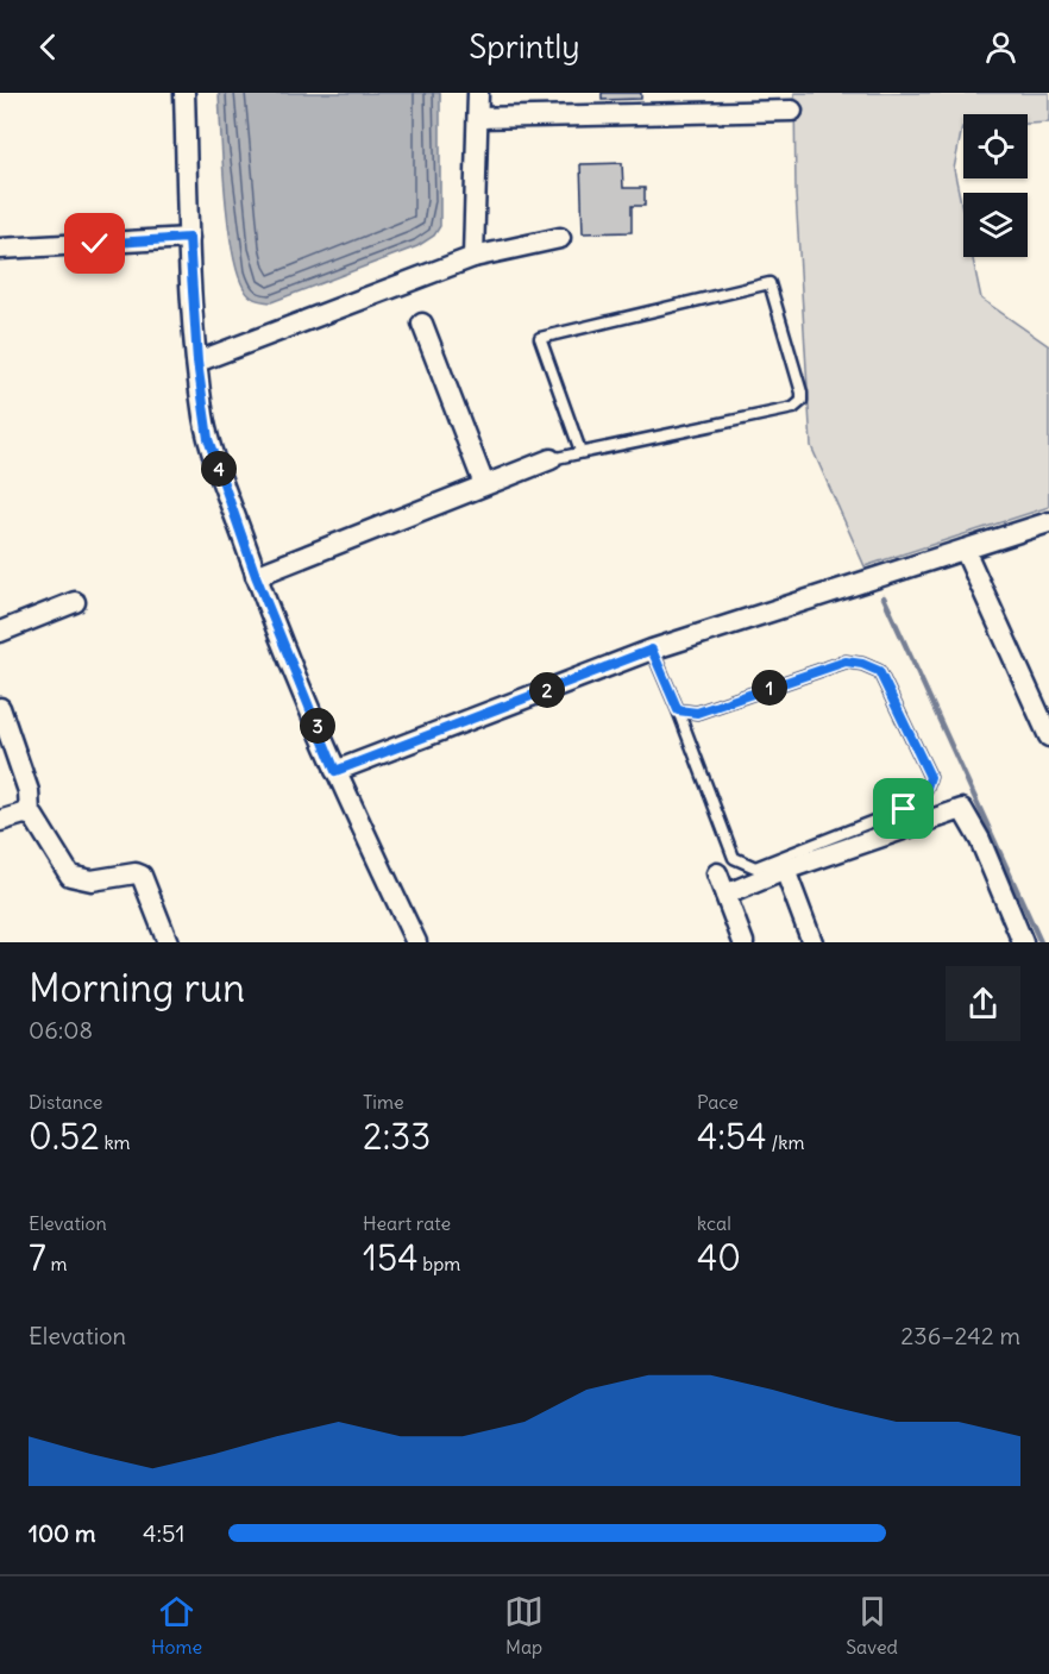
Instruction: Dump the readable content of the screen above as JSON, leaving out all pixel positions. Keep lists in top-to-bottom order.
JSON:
{
  "page": {
    "header": "Sprintly",
    "pins": [
      "4",
      "1",
      "2",
      "3"
    ],
    "heading": ["Morning run", "06:08"],
    "stats": [
      ["Distance", "0.52 km"],
      ["Time", "2:33"],
      ["Pace", "4:54 /km"],
      ["Elevation", "7 m"],
      ["Heart rate", "154 bpm"],
      ["kcal", "40"]
    ],
    "chart": ["Elevation", "236–242 m"],
    "list": [
      {
        "name": "100 m",
        "note": "4:51"
      }
    ],
    "tabs": ["Home", "Map", "Saved"]
  }
}
